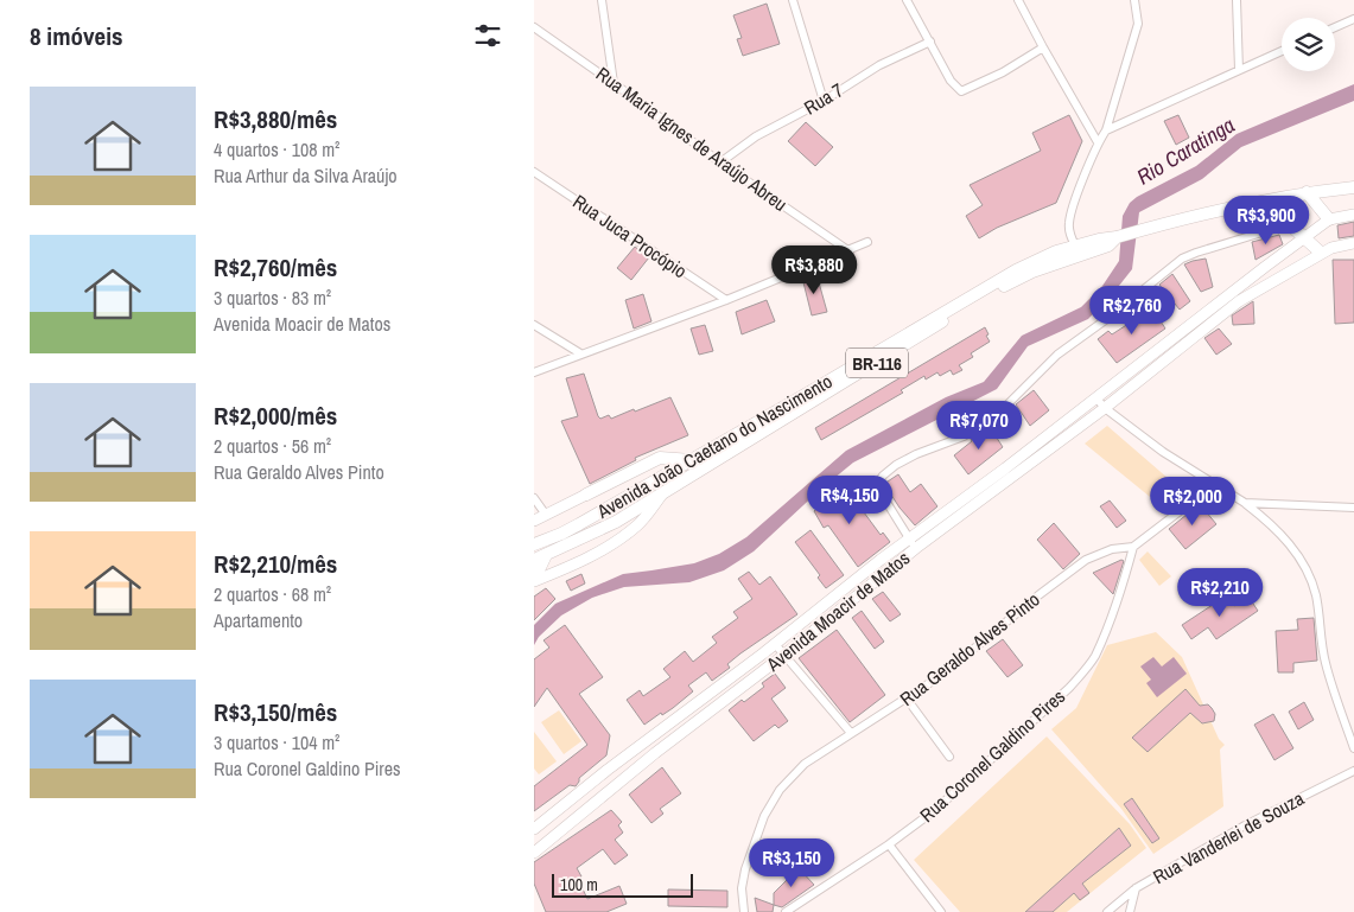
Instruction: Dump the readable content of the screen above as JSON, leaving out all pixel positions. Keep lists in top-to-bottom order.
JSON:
{
  "streets": {
    "highway": ["BR-116", "Avenida João Caetano do Nascimento"],
    "main road": ["Avenida Moacir de Matos"],
    "street": [
      "Rua 7",
      "Rua Maria Ignes de Araújo Abreu",
      "Rua Juca Procópio",
      "Rua Geraldo Alves Pinto",
      "Rua Coronel Galdino Pires",
      "Rua Vanderlei de Souza"
    ]
  },
  "crossings": [
    ["Rua 7", "Rua Maria Ignes de Araújo Abreu"],
    ["Rua Geraldo Alves Pinto", "Rua Coronel Galdino Pires"]
  ],
  "water": ["Rio Caratinga"],
  "scale_bar": "100 m",
  "page": {
    "heading": "8 imóveis",
    "list": [
      {
        "name": "R$3,880/mês",
        "note": "4 quartos · 108 m² · Rua Arthur da Silva Araújo"
      },
      {
        "name": "R$2,760/mês",
        "note": "3 quartos · 83 m² · Avenida Moacir de Matos"
      },
      {
        "name": "R$2,000/mês",
        "note": "2 quartos · 56 m² · Rua Geraldo Alves Pinto"
      },
      {
        "name": "R$2,210/mês",
        "note": "2 quartos · 68 m² · Apartamento"
      },
      {
        "name": "R$3,150/mês",
        "note": "3 quartos · 104 m² · Rua Coronel Galdino Pires"
      }
    ],
    "price": [
      "R$3,900",
      "R$3,880",
      "R$2,760",
      "R$7,070",
      "R$4,150",
      "R$2,000",
      "R$2,210",
      "R$3,150"
    ],
    "scale": "100 m"
  }
}
